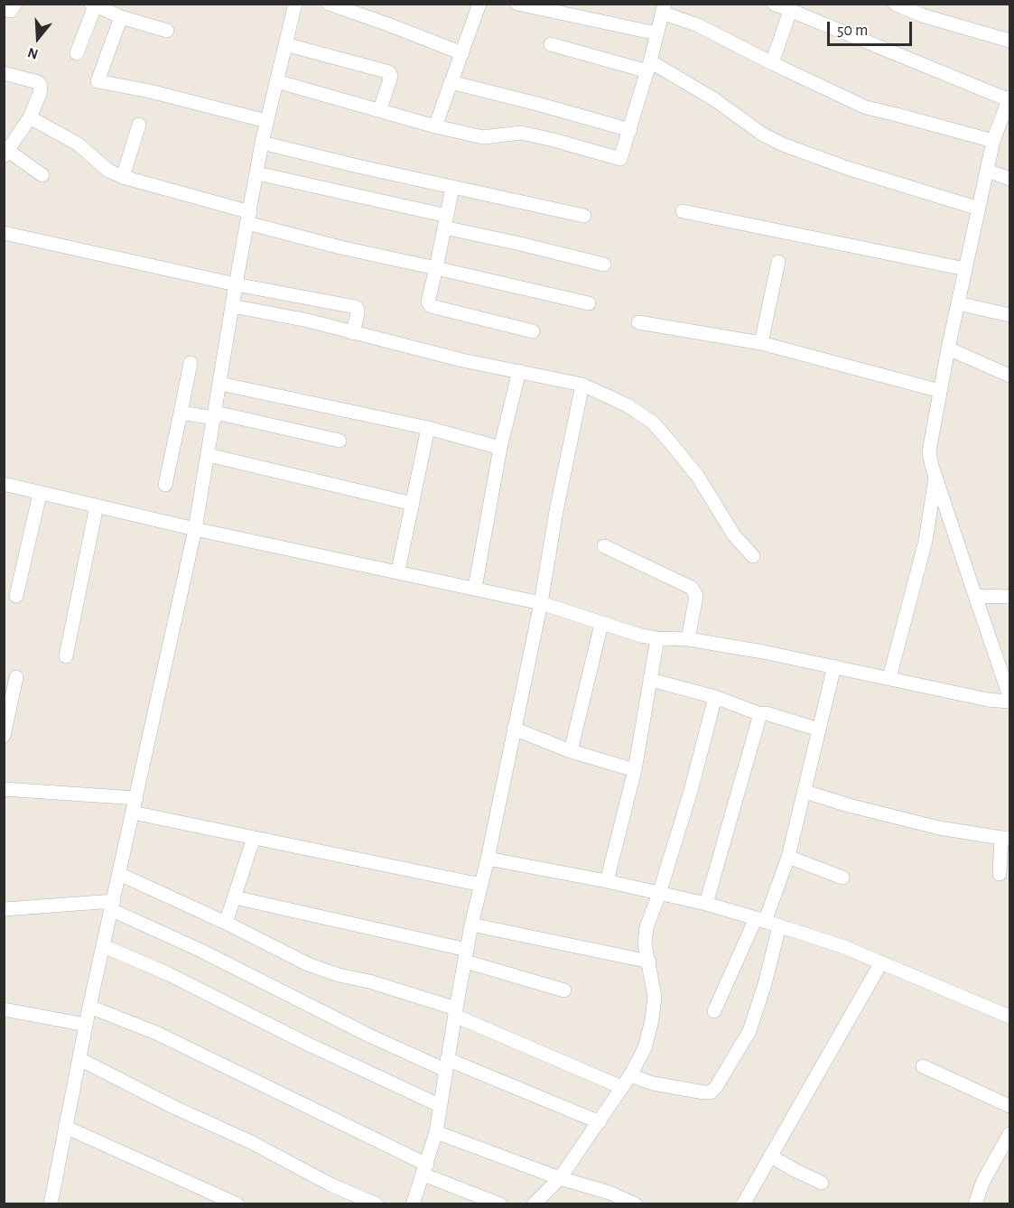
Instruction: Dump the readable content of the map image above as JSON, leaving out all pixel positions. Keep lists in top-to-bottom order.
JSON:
{
  "scale_bar": "50 m",
  "north": "bottom"
}
